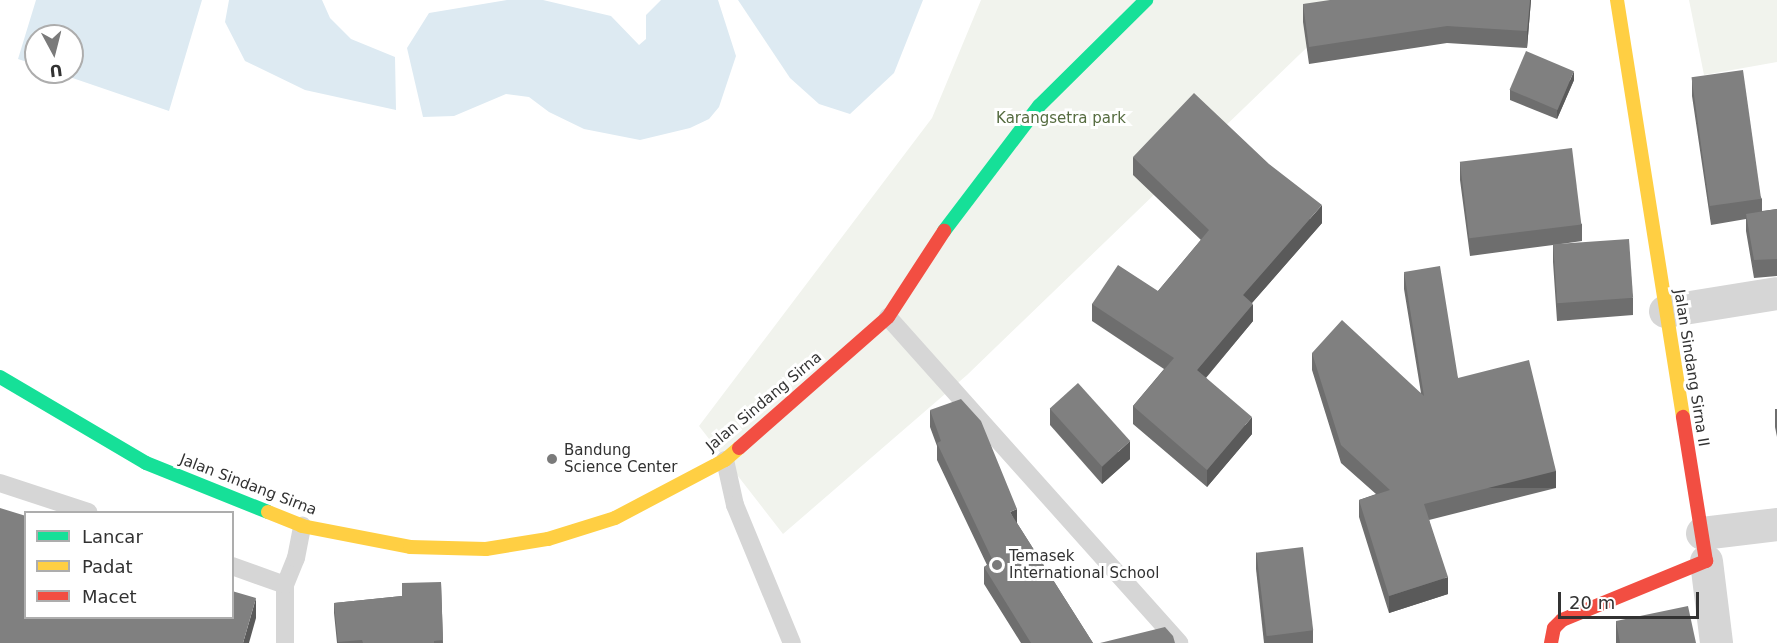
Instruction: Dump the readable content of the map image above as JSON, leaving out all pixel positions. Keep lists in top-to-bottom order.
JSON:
{
  "streets": {
    "main road": ["Jalan Sindang Sirna II", "Jalan Sindang Sirna"]
  },
  "parks": ["Karangsetra park"],
  "places": ["Bandung Science Center", "Temasek International School"],
  "legend": ["Lancar", "Padat", "Macet"],
  "scale_bar": "20 m",
  "north": "bottom"
}
